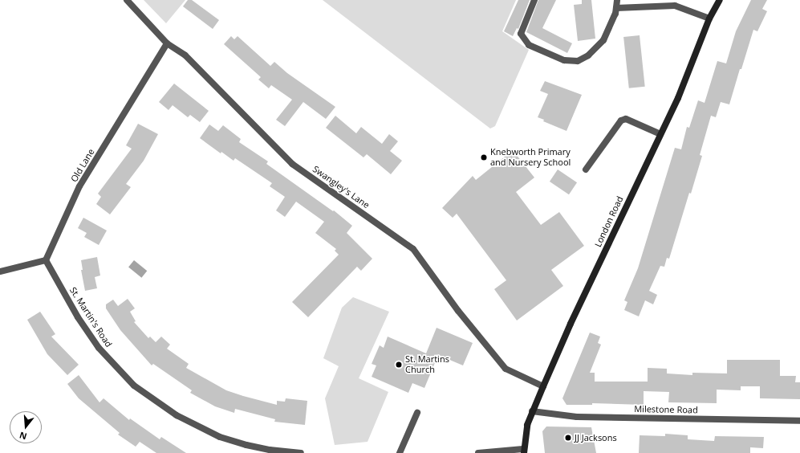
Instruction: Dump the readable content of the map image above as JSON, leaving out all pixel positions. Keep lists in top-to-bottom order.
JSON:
{
  "streets": {
    "main road": ["London Road"],
    "street": [
      "Old Lane",
      "Swangley's Lane",
      "St. Martin's Road",
      "Milestone Road"
    ]
  },
  "crossings": [
    ["Old Lane", "Swangley's Lane"],
    ["Old Lane", "St. Martin's Road"],
    ["Swangley's Lane", "London Road"],
    ["London Road", "Milestone Road"]
  ],
  "places": ["Knebworth Primary and Nursery School", "St. Martins Church", "JJ Jacksons"],
  "north": "bottom"
}
